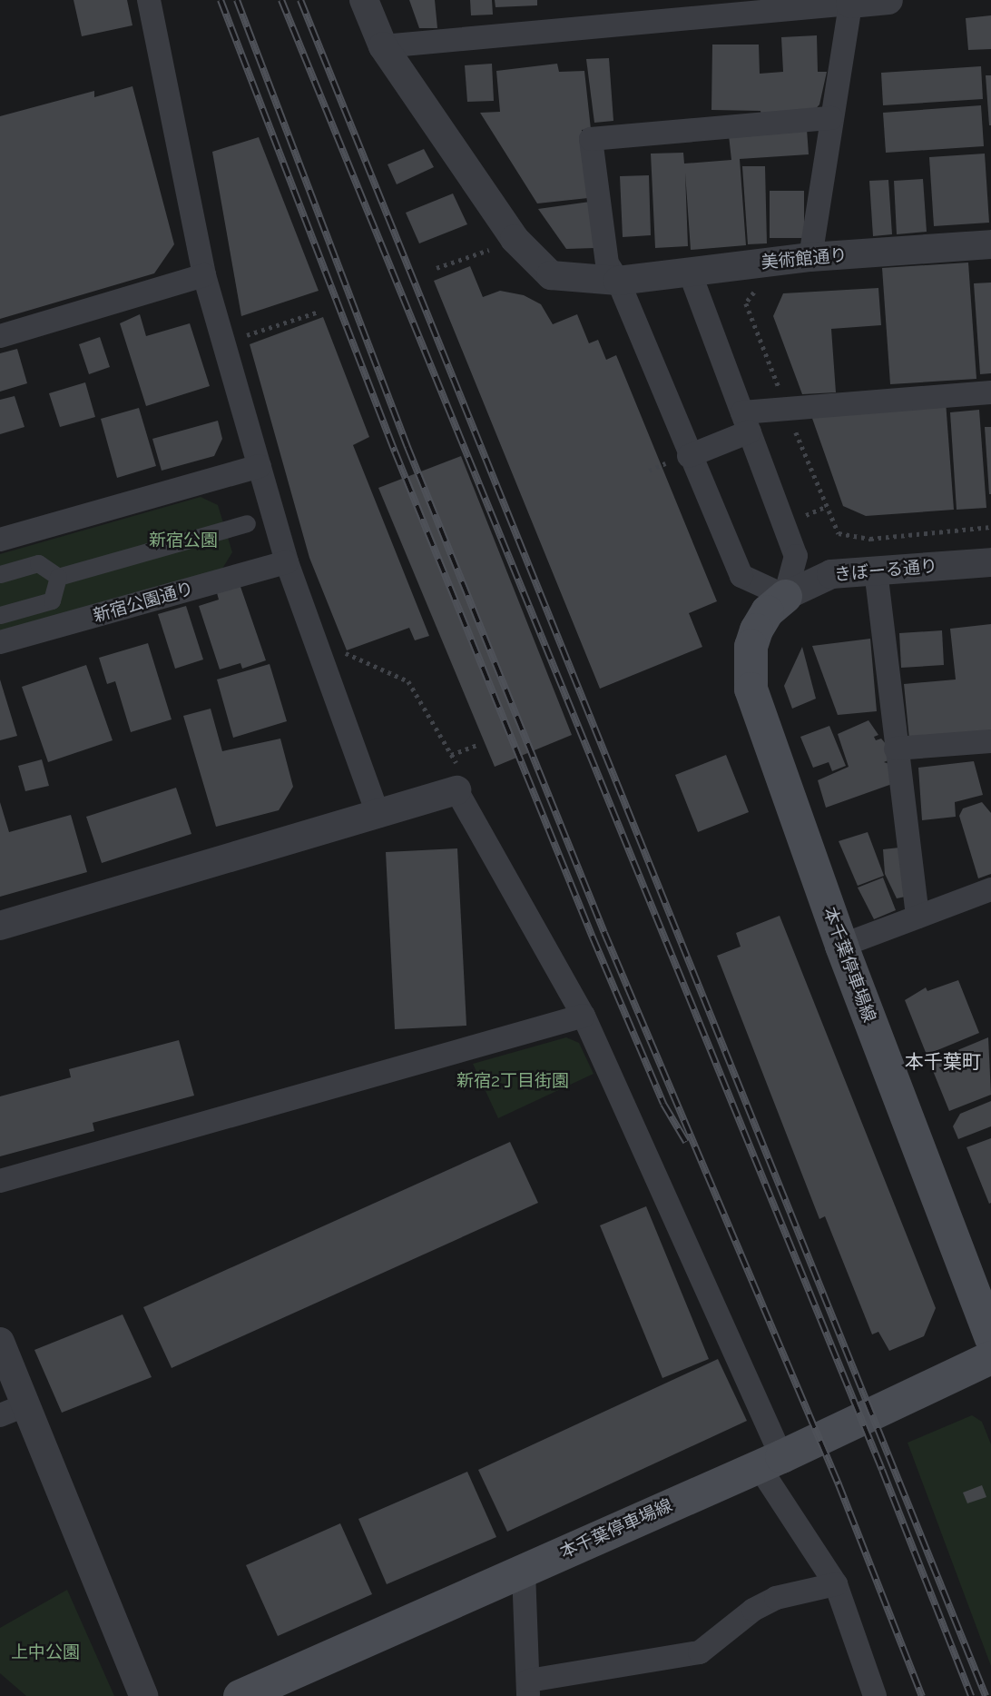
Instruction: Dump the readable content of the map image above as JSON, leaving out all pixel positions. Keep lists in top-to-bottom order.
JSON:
{
  "streets": {
    "main road": ["本千葉停車場線"],
    "street": ["美術館通り", "きぼーる通り", "新宿公園通り"]
  },
  "crossings": [
    ["きぼーる通り", "本千葉停車場線"]
  ],
  "districts": ["本千葉町"],
  "parks": ["新宿公園", "新宿2丁目街園", "上中公園"]
}
